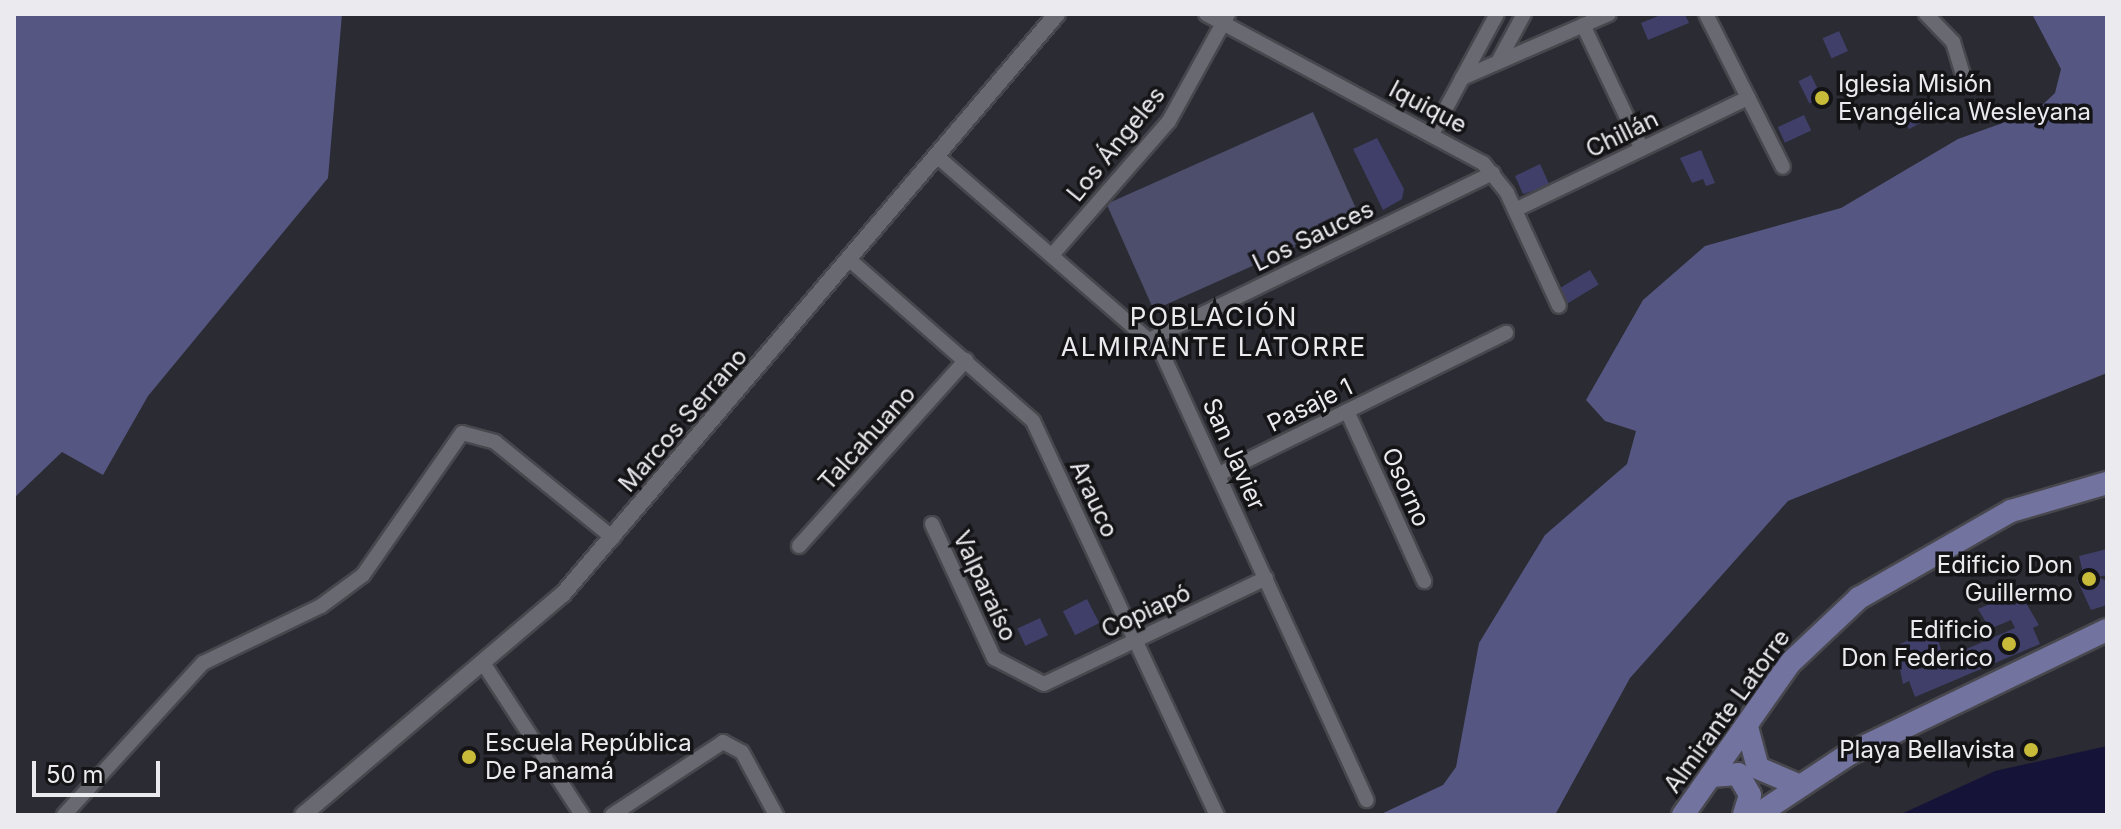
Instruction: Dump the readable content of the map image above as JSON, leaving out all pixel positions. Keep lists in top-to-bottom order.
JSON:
{
  "streets": {
    "main road": ["Almirante Latorre"],
    "street": [
      "Iquique",
      "Chillán",
      "Los Ángeles",
      "Los Sauces",
      "Pasaje 1",
      "Marcos Serrano",
      "Talcahuano",
      "San Javier",
      "Osorno",
      "Arauco",
      "Valparaíso",
      "Copiapó"
    ]
  },
  "crossings": [
    ["Iquique", "Chillán"],
    ["Iquique", "Los Ángeles"],
    ["Iquique", "Los Sauces"],
    ["Los Ángeles", "San Javier"],
    ["Los Sauces", "San Javier"],
    ["Pasaje 1", "San Javier"],
    ["Pasaje 1", "Osorno"],
    ["Marcos Serrano", "San Javier"],
    ["Marcos Serrano", "Arauco"],
    ["Talcahuano", "Arauco"],
    ["San Javier", "Copiapó"],
    ["Arauco", "Copiapó"],
    ["Valparaíso", "Copiapó"]
  ],
  "districts": ["POBLACIÓN ALMIRANTE LATORRE"],
  "places": [
    "Iglesia Misión Evangélica Wesleyana",
    "Edificio Don Guillermo",
    "Edificio Don Federico",
    "Playa Bellavista",
    "Escuela República De Panamá"
  ],
  "scale_bar": "50 m"
}
